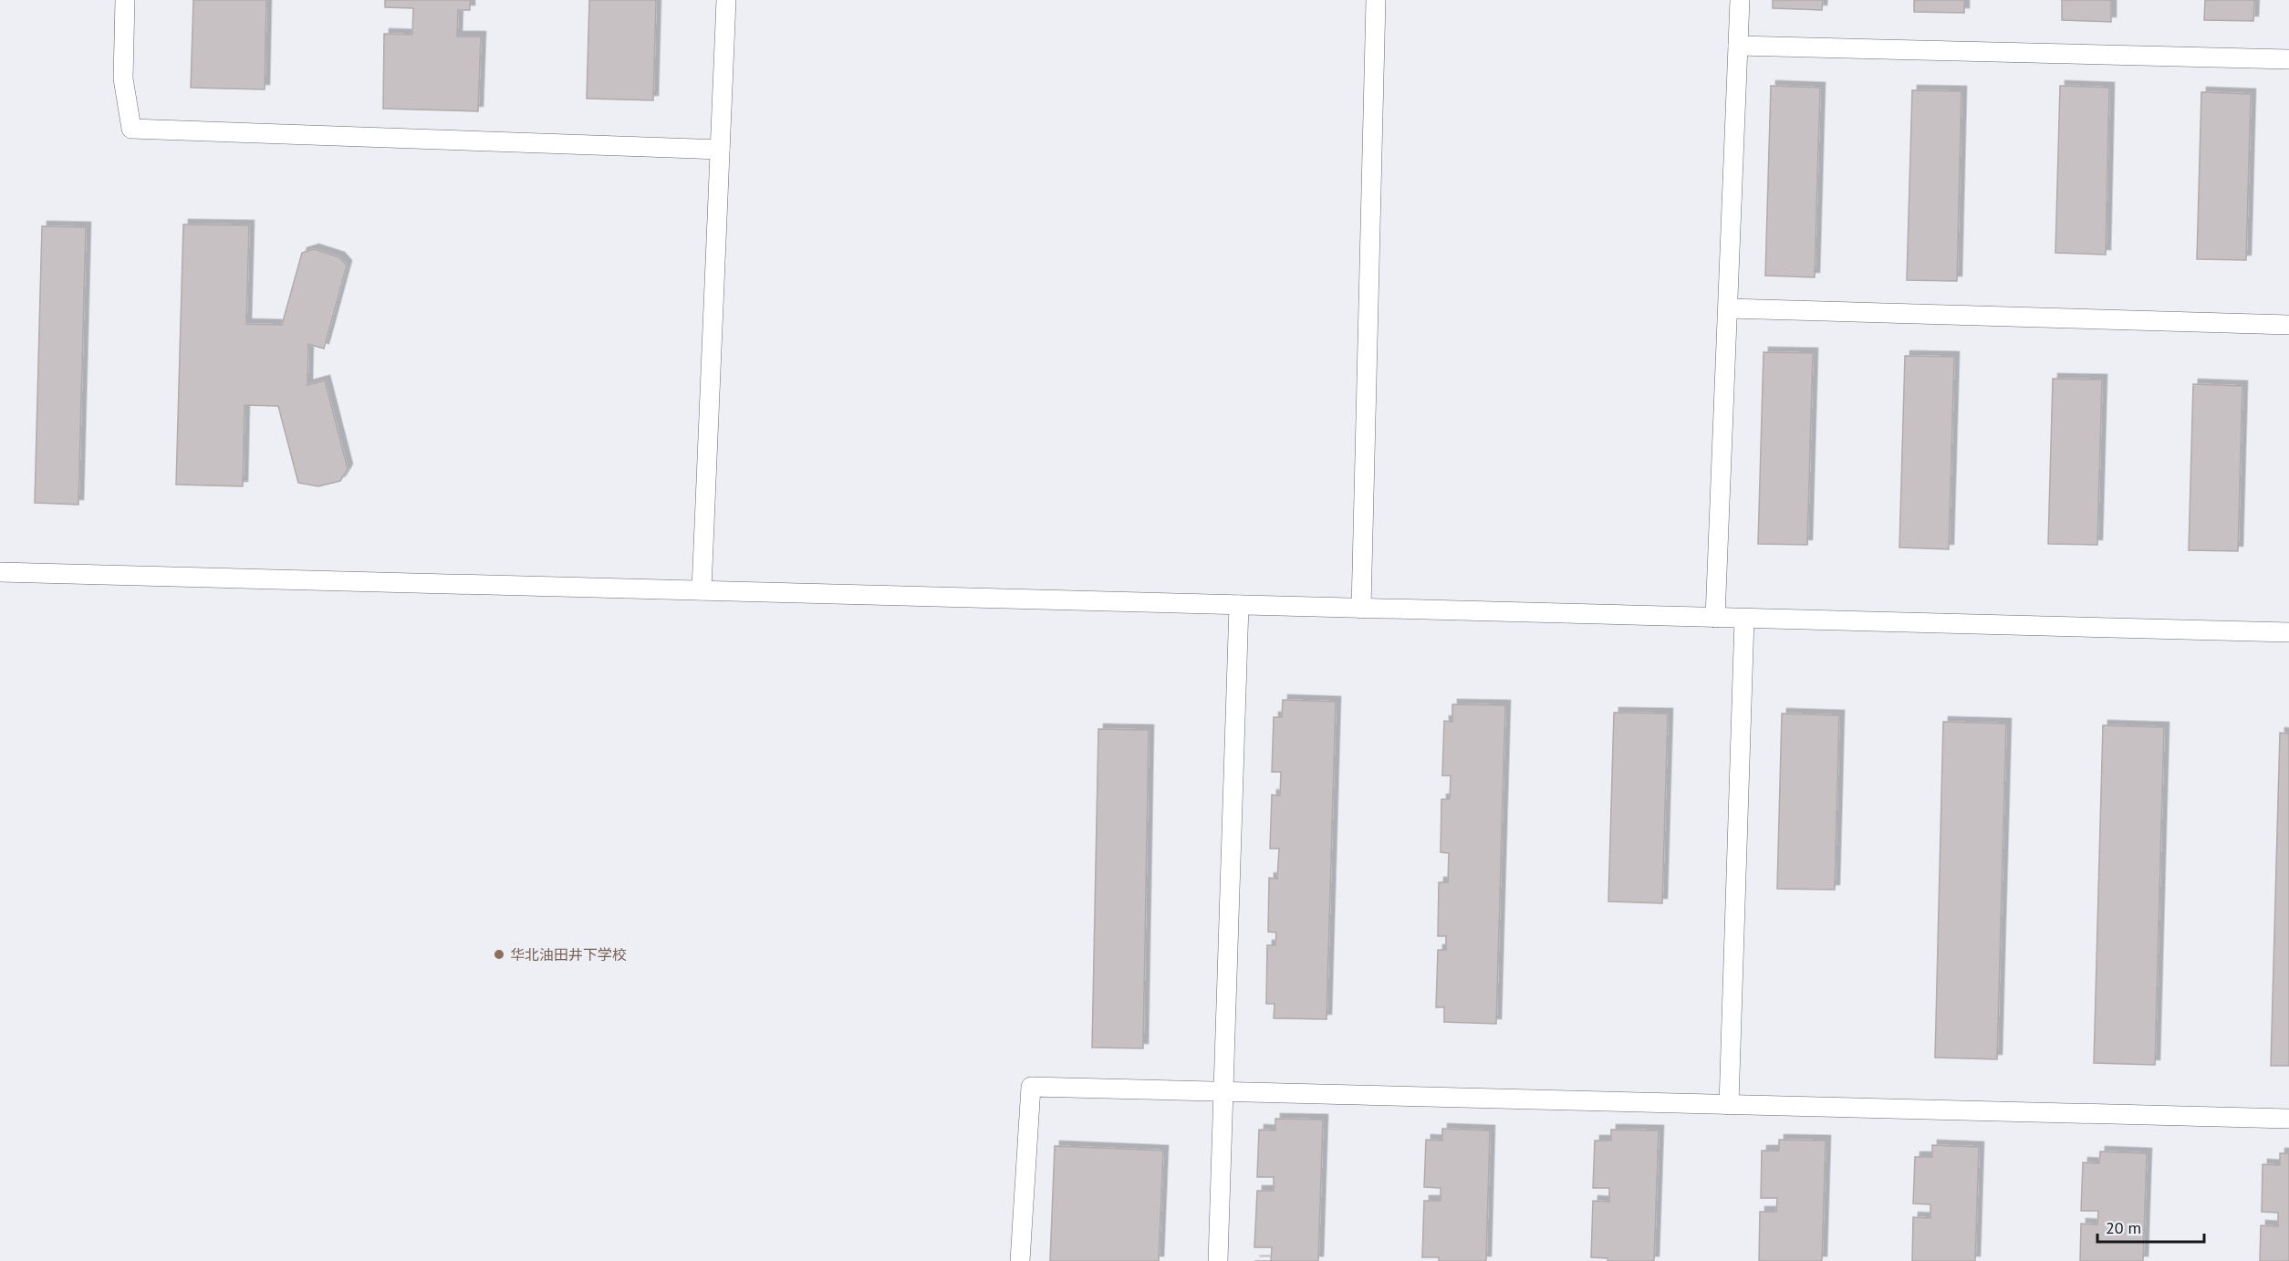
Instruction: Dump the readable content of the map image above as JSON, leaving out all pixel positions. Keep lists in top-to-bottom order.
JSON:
{
  "places": ["华北油田井下学校"],
  "scale_bar": "20 m"
}
